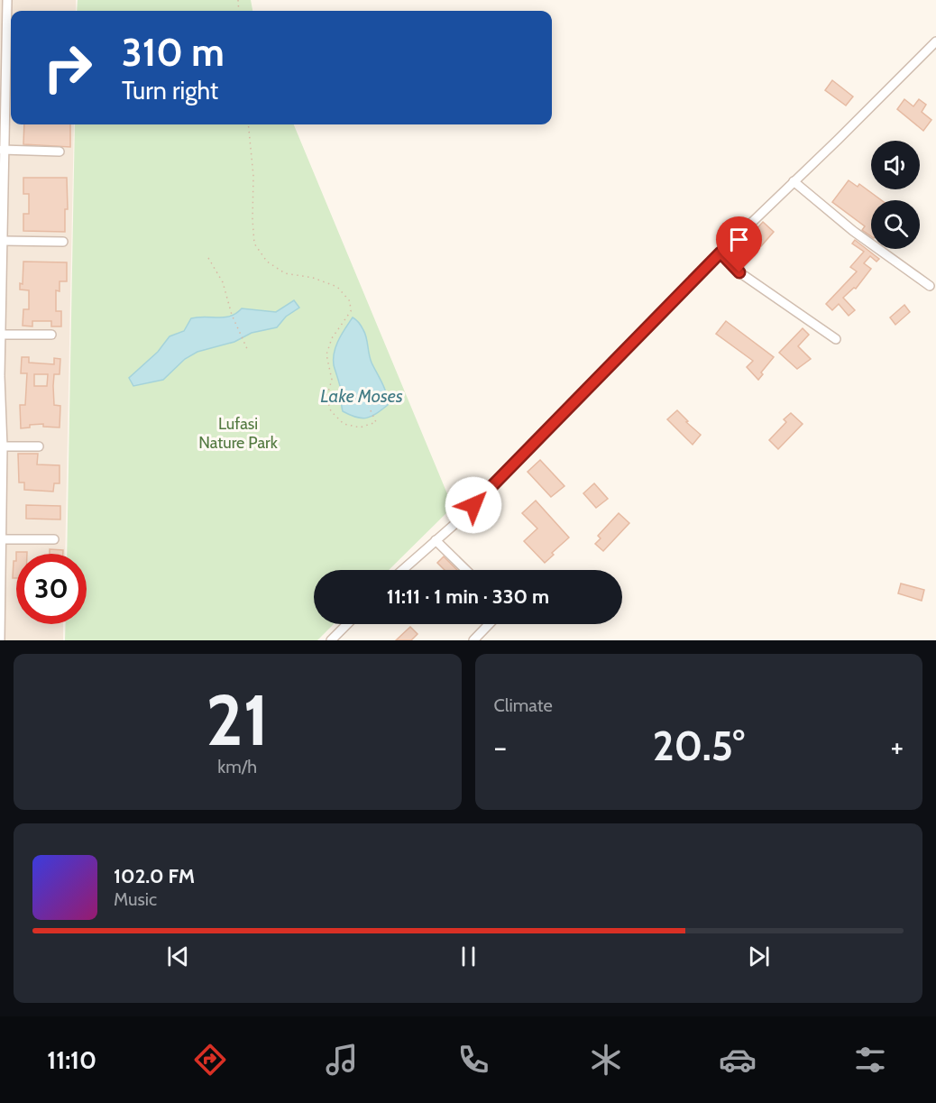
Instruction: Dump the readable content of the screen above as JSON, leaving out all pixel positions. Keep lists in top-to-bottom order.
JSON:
{
  "water": ["Lake Moses"],
  "parks": ["Lufasi Nature Park"],
  "page": {
    "turn": ["310 m", "Turn right"],
    "limit": "30",
    "trip": "11:11 · 1 min · 330 m",
    "tile": [
      ["21", "km/h"],
      "Climate"
    ],
    "heat": ["−", "20.5°", "+"],
    "song": ["102.0 FM", "Music"],
    "tabs": "11:10"
  }
}
